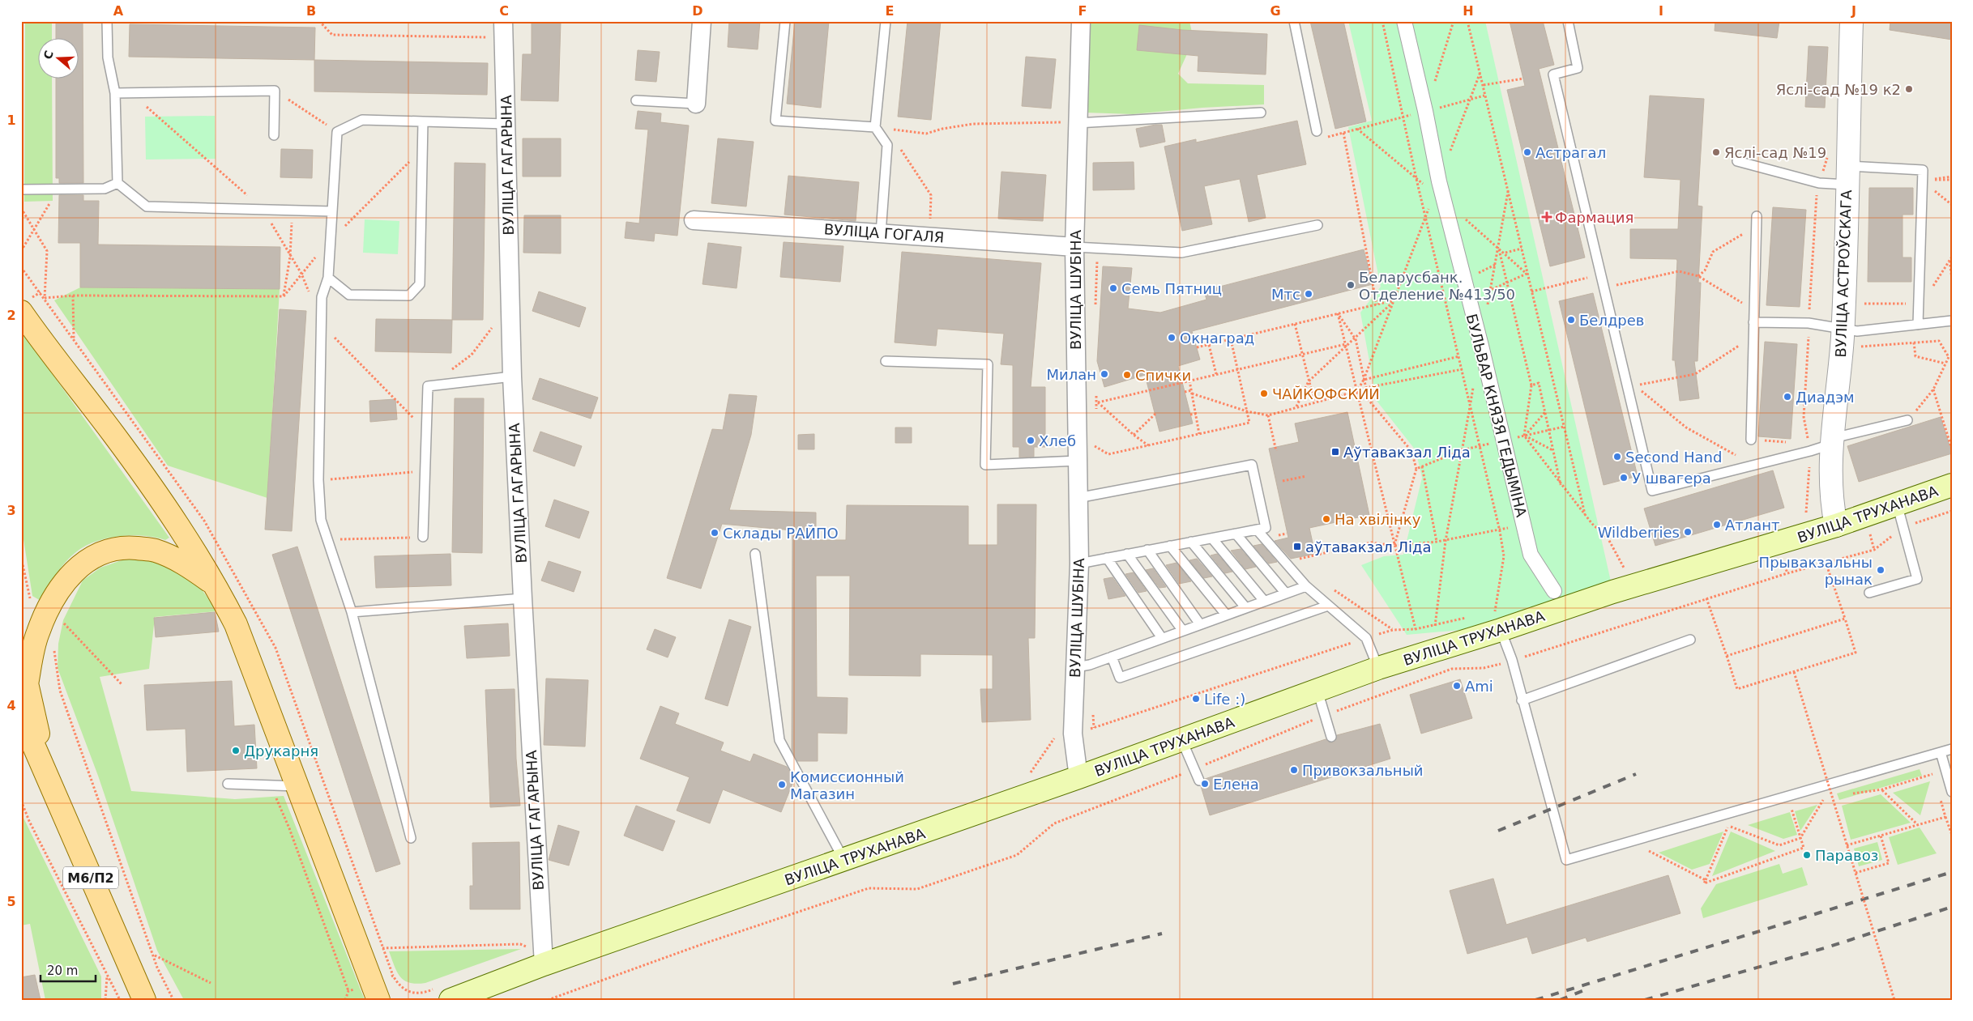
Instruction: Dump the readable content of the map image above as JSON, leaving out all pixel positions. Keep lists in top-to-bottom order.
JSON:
{
  "streets": {
    "main road": ["ВУЛІЦА ТРУХАНАВА", "М6/П2"],
    "street": [
      "ВУЛІЦА ГАГАРЫНА",
      "ВУЛІЦА ГОГАЛЯ",
      "ВУЛІЦА АСТРОЎСКАГА",
      "ВУЛІЦА ШУБІНА",
      "БУЛЬВАР КНЯЗЯ ГЕДЫМІНА"
    ]
  },
  "crossings": [
    ["ВУЛІЦА ГАГАРЫНА", "ВУЛІЦА ТРУХАНАВА"],
    ["ВУЛІЦА ГОГАЛЯ", "ВУЛІЦА ШУБІНА"],
    ["ВУЛІЦА АСТРОЎСКАГА", "ВУЛІЦА ТРУХАНАВА"],
    ["ВУЛІЦА ШУБІНА", "ВУЛІЦА ТРУХАНАВА"]
  ],
  "places": {
    "other": [
      "Яслі-сад №19 к2",
      "Астрагал",
      "Яслі-сад №19",
      "Беларусбанк. Отделение №413/50",
      "Семь Пятниц",
      "Мтс",
      "Белдрев",
      "Окнаград",
      "Милан",
      "Спички",
      "ЧАЙКОФСКИЙ",
      "Диадэм",
      "Хлеб",
      "Second Hand",
      "У швагера",
      "На хвілінку",
      "Атлант",
      "Wildberries",
      "Склады РАЙПО",
      "Прывакзальны рынак",
      "Ami",
      "Life :)",
      "Друкарня",
      "Привокзальный",
      "Елена",
      "Комиссионный Магазин",
      "Паравоз"
    ],
    "health": ["Фармация"],
    "transit": ["Аўтавакзал Ліда", "аўтавакзал Ліда"]
  },
  "scale_bar": "20 m",
  "north": "left",
  "grid": {
    "columns": [
      "A",
      "B",
      "C",
      "D",
      "E",
      "F",
      "G",
      "H",
      "I",
      "J"
    ],
    "rows": [
      "1",
      "2",
      "3",
      "4",
      "5"
    ]
  }
}
